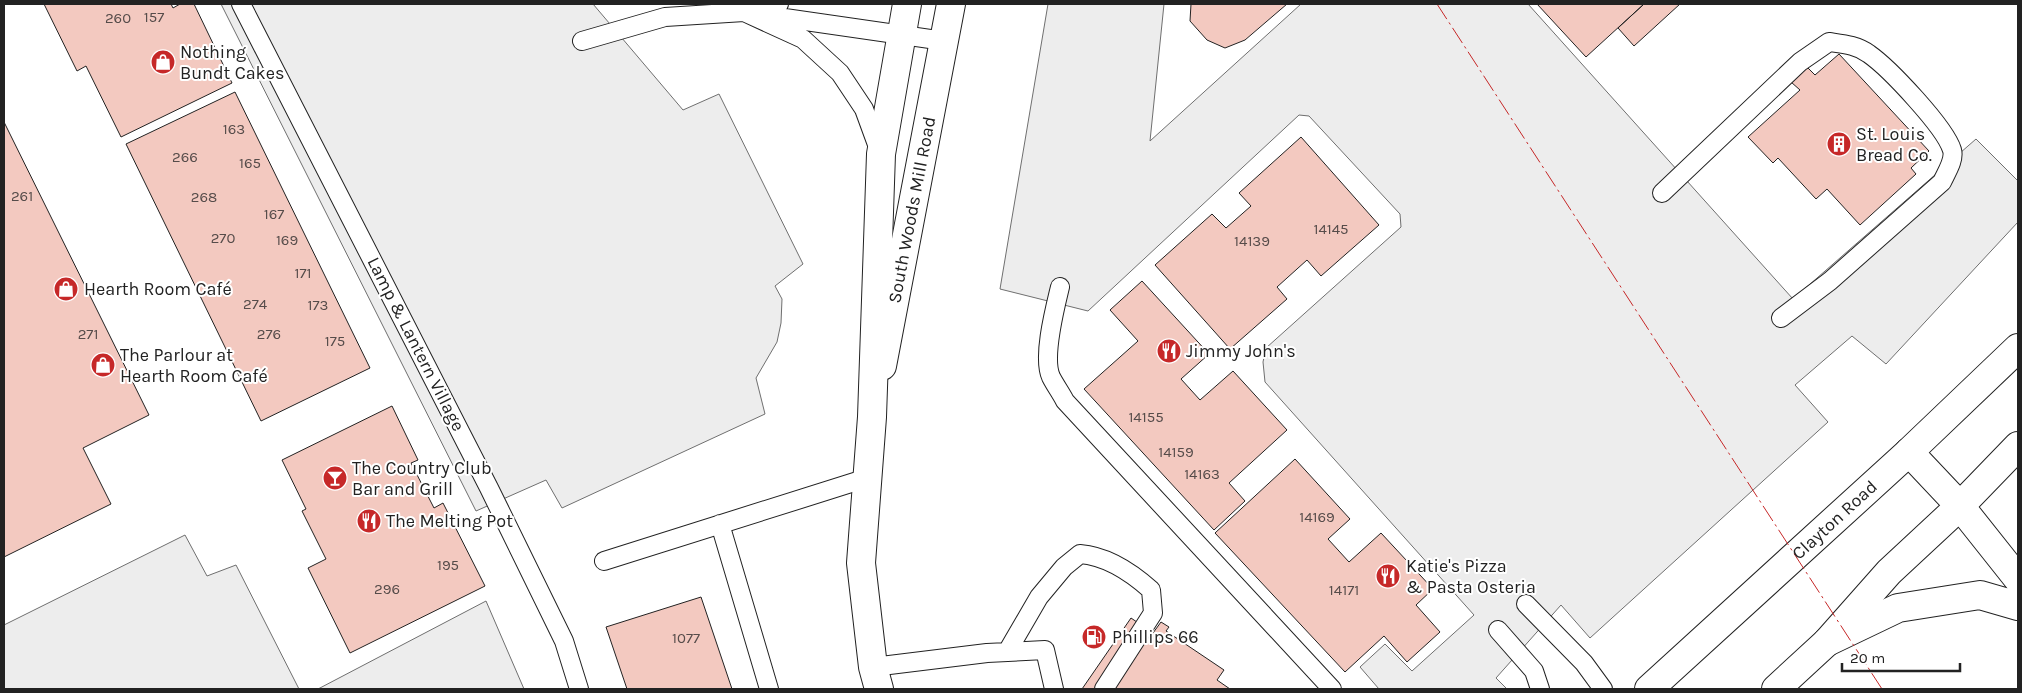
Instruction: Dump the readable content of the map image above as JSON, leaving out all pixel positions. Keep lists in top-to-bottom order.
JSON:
{
  "streets": {
    "main road": ["South Woods Mill Road", "Clayton Road"],
    "lane": ["Lamp & Lantern Village"]
  },
  "places": {
    "shop": ["Nothing Bundt Cakes", "Hearth Room Café", "The Parlour at Hearth Room Café"],
    "building": ["St. Louis Bread Co."],
    "restaurant": ["Jimmy John's", "The Melting Pot", "Katie's Pizza & Pasta Osteria"],
    "bar": ["The Country Club Bar and Grill"],
    "fuel station": ["Phillips 66"]
  },
  "house_numbers": [
    "157",
    "260",
    "163",
    "266",
    "165",
    "261",
    "268",
    "167",
    "14145",
    "270",
    "169",
    "14139",
    "171",
    "274",
    "173",
    "271",
    "276",
    "175",
    "14155",
    "14159",
    "14163",
    "14169",
    "195",
    "296",
    "14171",
    "1077"
  ],
  "scale_bar": "20 m"
}
